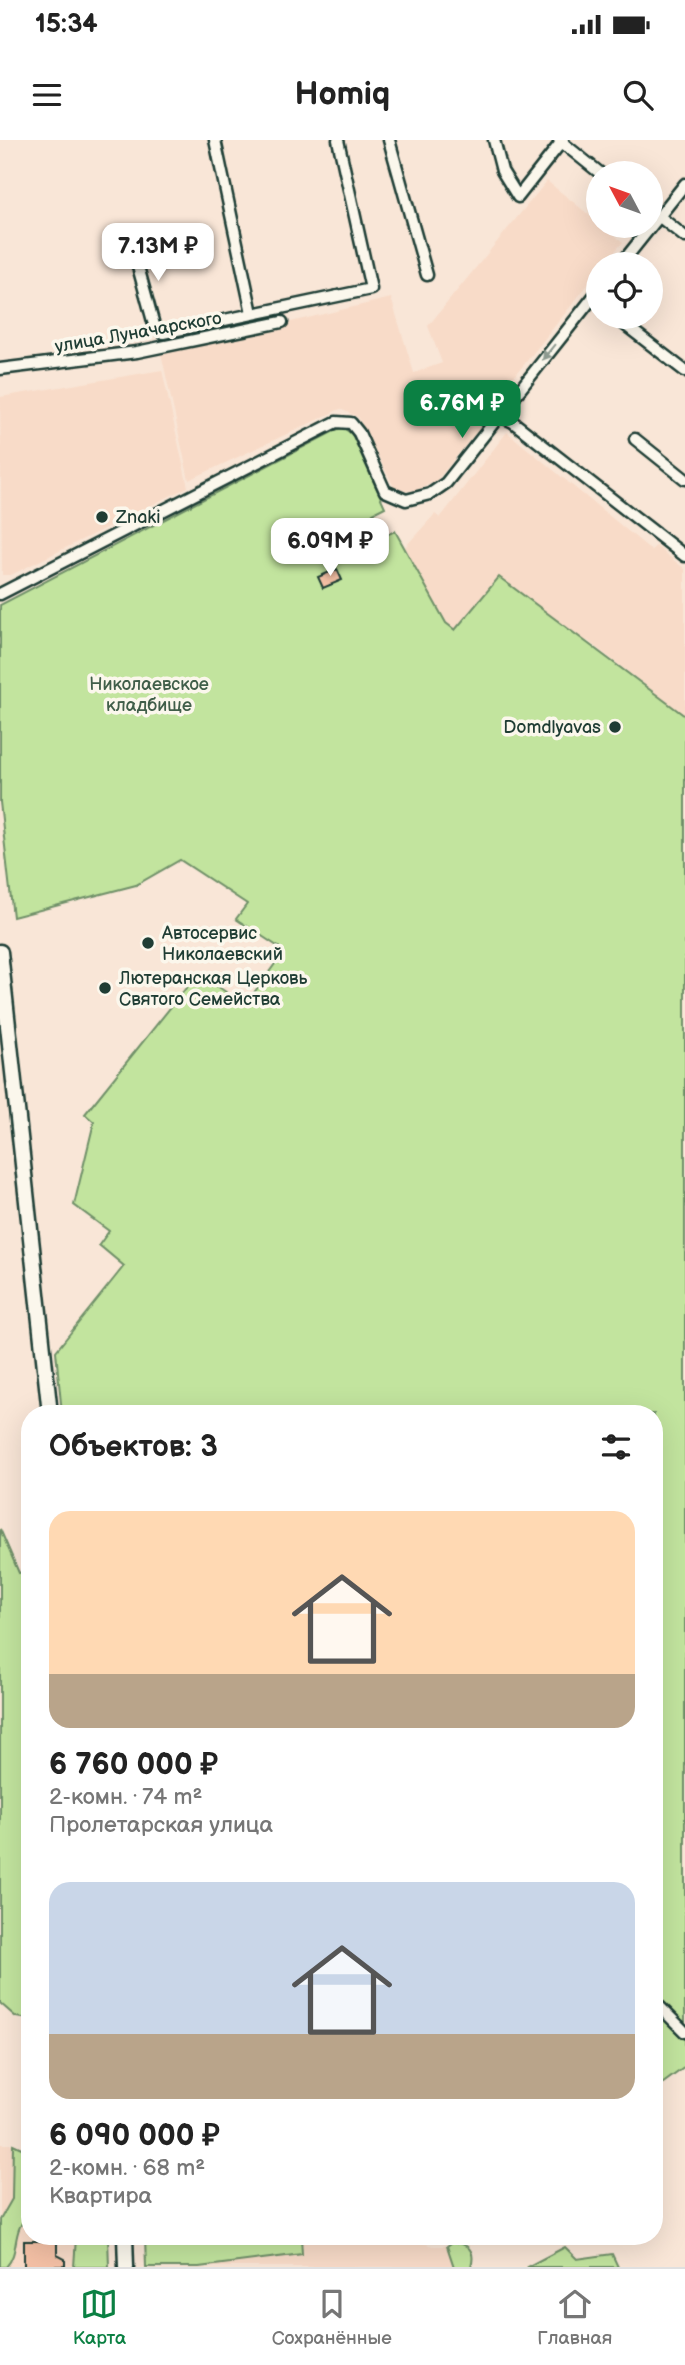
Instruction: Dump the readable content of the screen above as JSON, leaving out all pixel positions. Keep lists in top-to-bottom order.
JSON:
{
  "streets": {
    "street": ["улица Луначарского"]
  },
  "parks": ["Николаевское кладбище"],
  "places": [
    "Znaki",
    "Domdlyavas",
    "Автосервис Николаевский",
    "Лютеранская Церковь Святого Семейства"
  ],
  "north": "top left",
  "page": {
    "status": "15:34",
    "header": "Homiq",
    "price": ["7.13M ₽", "6.76M ₽", "6.09M ₽"],
    "heading": "Объектов: 3",
    "list": [
      {
        "name": "6 760 000 ₽",
        "note": "2-комн. · 74 m² · Пролетарская улица"
      },
      {
        "name": "6 090 000 ₽",
        "note": "2-комн. · 68 m² · Квартира"
      }
    ],
    "tabs": ["Карта", "Сохранённые", "Главная"]
  }
}
